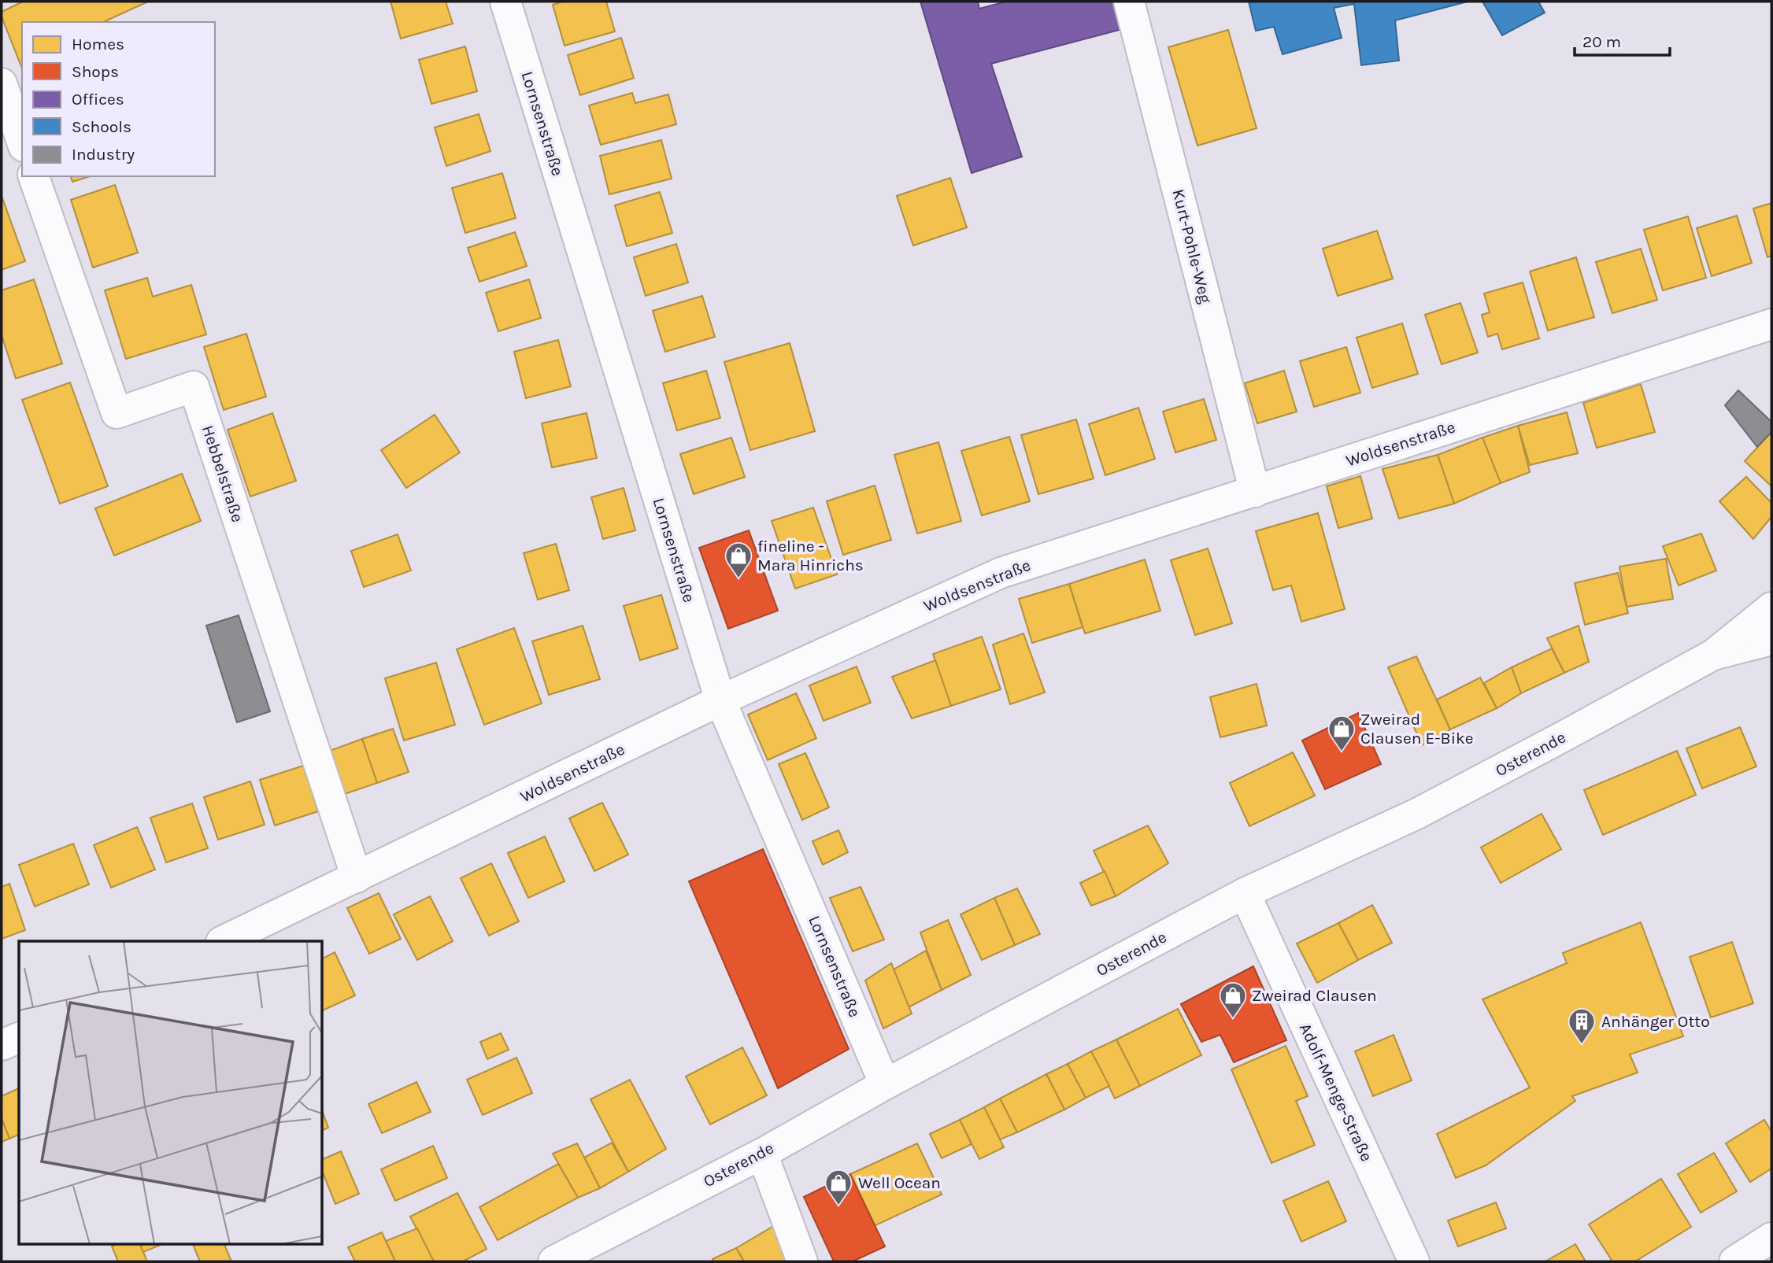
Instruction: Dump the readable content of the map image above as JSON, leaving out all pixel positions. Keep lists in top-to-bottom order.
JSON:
{
  "streets": {
    "street": [
      "Lornsenstraße",
      "Kurt-Pohle-Weg",
      "Woldsenstraße",
      "Hebbelstraße",
      "Osterende",
      "Adolf-Menge-Straße"
    ]
  },
  "crossings": [
    ["Lornsenstraße", "Woldsenstraße"],
    ["Lornsenstraße", "Osterende"],
    ["Kurt-Pohle-Weg", "Woldsenstraße"],
    ["Woldsenstraße", "Hebbelstraße"],
    ["Osterende", "Adolf-Menge-Straße"]
  ],
  "places": {
    "shop": [
      "fineline - Mara Hinrichs",
      "Zweirad Clausen E-Bike",
      "Zweirad Clausen",
      "Well Ocean"
    ],
    "building": ["Anhänger Otto"]
  },
  "legend": [
    "Homes",
    "Shops",
    "Offices",
    "Schools",
    "Industry"
  ],
  "scale_bar": "20 m"
}
